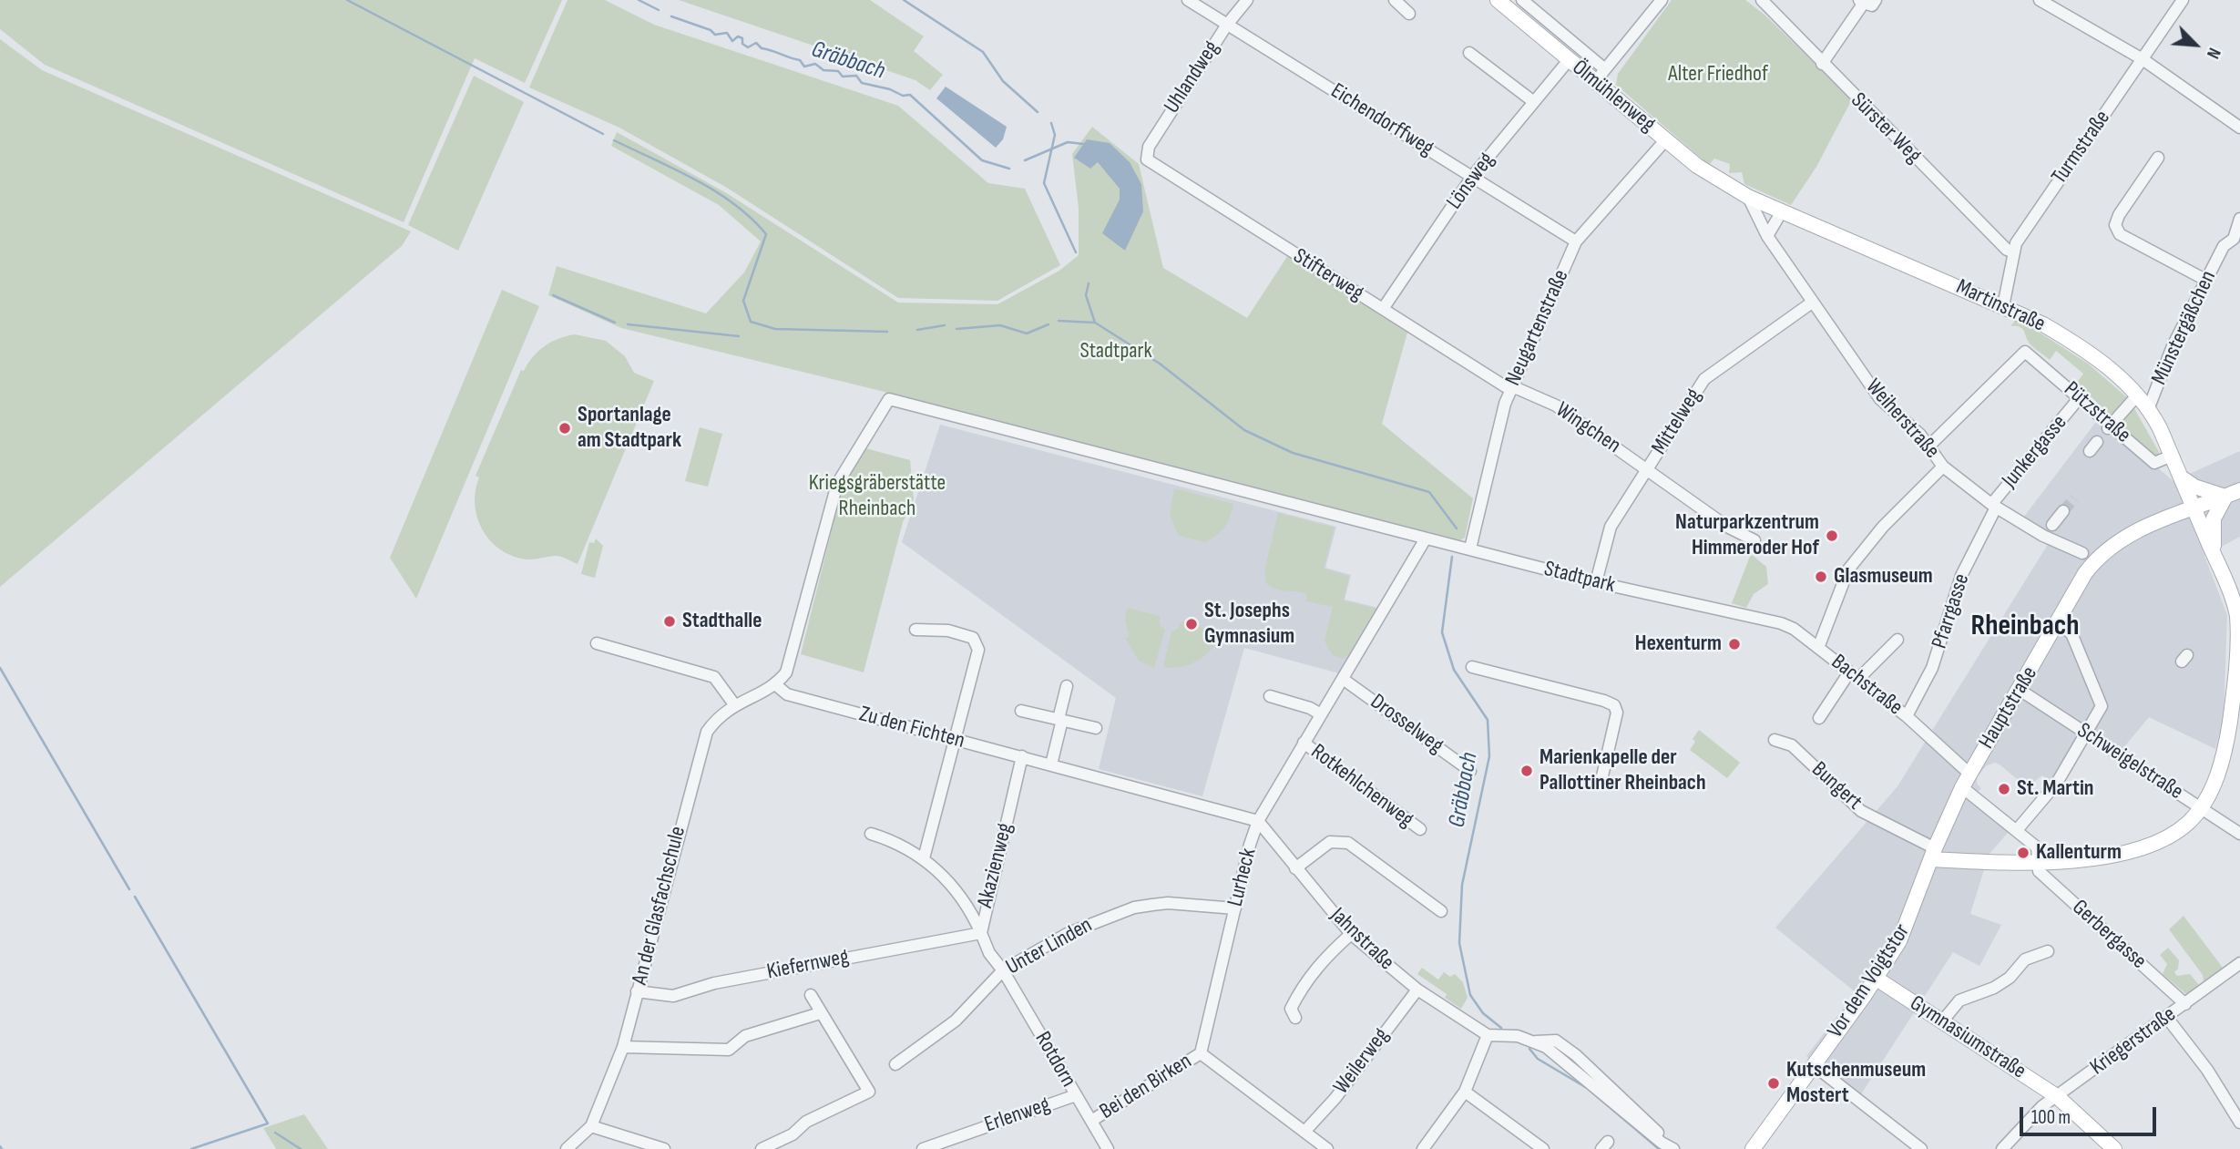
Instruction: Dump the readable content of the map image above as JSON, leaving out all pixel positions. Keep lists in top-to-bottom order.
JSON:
{
  "streets": {
    "main road": [
      "Ölmühlenweg",
      "Martinstraße",
      "Hauptstraße",
      "Vor dem Voigtstor",
      "Gymnasiumstraße"
    ],
    "street": [
      "Uhlandweg",
      "Eichendorffweg",
      "Sürster Weg",
      "Turmstraße",
      "Lönsweg",
      "Stifterweg",
      "Neugartenstraße",
      "Münstergäßchen",
      "Pützstraße",
      "Weiherstraße",
      "Mittelweg",
      "Wingchen",
      "Junkergasse",
      "Stadtpark",
      "Pfarrgasse",
      "Bachstraße",
      "Drosselweg",
      "Zu den Fichten",
      "Schweigelstraße",
      "Rotkehlchenweg",
      "Bungert",
      "Akazienweg",
      "Lurheck",
      "An der Glasfachschule",
      "Gerbergasse",
      "Jahnstraße",
      "Unter Linden",
      "Kiefernweg",
      "Kriegerstraße",
      "Rotdorn",
      "Weilerweg",
      "Bei den Birken",
      "Erlenweg"
    ]
  },
  "crossings": [
    ["Uhlandweg", "Eichendorffweg"],
    ["Uhlandweg", "Stifterweg"],
    ["Ölmühlenweg", "Lönsweg"],
    ["Ölmühlenweg", "Martinstraße"],
    ["Ölmühlenweg", "Neugartenstraße"],
    ["Eichendorffweg", "Lönsweg"],
    ["Eichendorffweg", "Neugartenstraße"],
    ["Sürster Weg", "Turmstraße"],
    ["Turmstraße", "Martinstraße"],
    ["Lönsweg", "Stifterweg"],
    ["Stifterweg", "Neugartenstraße"],
    ["Stifterweg", "Wingchen"],
    ["Martinstraße", "Münstergäßchen"],
    ["Martinstraße", "Pützstraße"],
    ["Martinstraße", "Weiherstraße"],
    ["Martinstraße", "Hauptstraße"],
    ["Martinstraße", "Schweigelstraße"],
    ["Martinstraße", "Bungert"],
    ["Martinstraße", "Gerbergasse"],
    ["Martinstraße", "Vor dem Voigtstor"],
    ["Neugartenstraße", "Wingchen"],
    ["Neugartenstraße", "Stadtpark"],
    ["Pützstraße", "Weiherstraße"],
    ["Pützstraße", "Junkergasse"],
    ["Weiherstraße", "Mittelweg"],
    ["Weiherstraße", "Junkergasse"],
    ["Weiherstraße", "Pfarrgasse"],
    ["Mittelweg", "Wingchen"],
    ["Mittelweg", "Stadtpark"],
    ["Junkergasse", "Pfarrgasse"],
    ["Stadtpark", "Bachstraße"],
    ["Stadtpark", "Zu den Fichten"],
    ["Stadtpark", "Lurheck"],
    ["Stadtpark", "An der Glasfachschule"],
    ["Pfarrgasse", "Bachstraße"],
    ["Bachstraße", "Hauptstraße"],
    ["Hauptstraße", "Schweigelstraße"],
    ["Hauptstraße", "Bungert"],
    ["Hauptstraße", "Vor dem Voigtstor"],
    ["Drosselweg", "Lurheck"],
    ["Zu den Fichten", "Akazienweg"],
    ["Zu den Fichten", "Lurheck"],
    ["Zu den Fichten", "An der Glasfachschule"],
    ["Zu den Fichten", "Jahnstraße"],
    ["Rotkehlchenweg", "Lurheck"],
    ["Bungert", "Vor dem Voigtstor"],
    ["Akazienweg", "Unter Linden"],
    ["Akazienweg", "Kiefernweg"],
    ["Akazienweg", "Rotdorn"],
    ["Lurheck", "Jahnstraße"],
    ["Lurheck", "Unter Linden"],
    ["Lurheck", "Bei den Birken"],
    ["An der Glasfachschule", "Kiefernweg"],
    ["Gerbergasse", "Kriegerstraße"],
    ["Jahnstraße", "Weilerweg"],
    ["Unter Linden", "Rotdorn"],
    ["Vor dem Voigtstor", "Gymnasiumstraße"],
    ["Gymnasiumstraße", "Kriegerstraße"],
    ["Rotdorn", "Bei den Birken"],
    ["Rotdorn", "Erlenweg"]
  ],
  "districts": ["Rheinbach"],
  "water": ["Gräbbach"],
  "parks": ["Alter Friedhof", "Stadtpark", "Kriegsgräberstätte Rheinbach"],
  "places": [
    "Sportanlage am Stadtpark",
    "Naturparkzentrum Himmeroder Hof",
    "Glasmuseum",
    "Stadthalle",
    "St. Josephs Gymnasium",
    "Hexenturm",
    "Marienkapelle der Pallottiner Rheinbach",
    "St. Martin",
    "Kallenturm",
    "Kutschenmuseum Mostert"
  ],
  "scale_bar": "100 m",
  "north": "bottom right"
}
